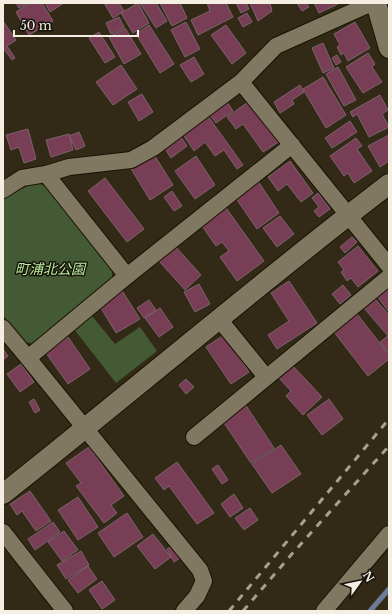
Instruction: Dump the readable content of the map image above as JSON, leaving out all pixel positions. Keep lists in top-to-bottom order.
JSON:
{
  "parks": ["町浦北公園"],
  "scale_bar": "50 m",
  "north": "top right"
}
